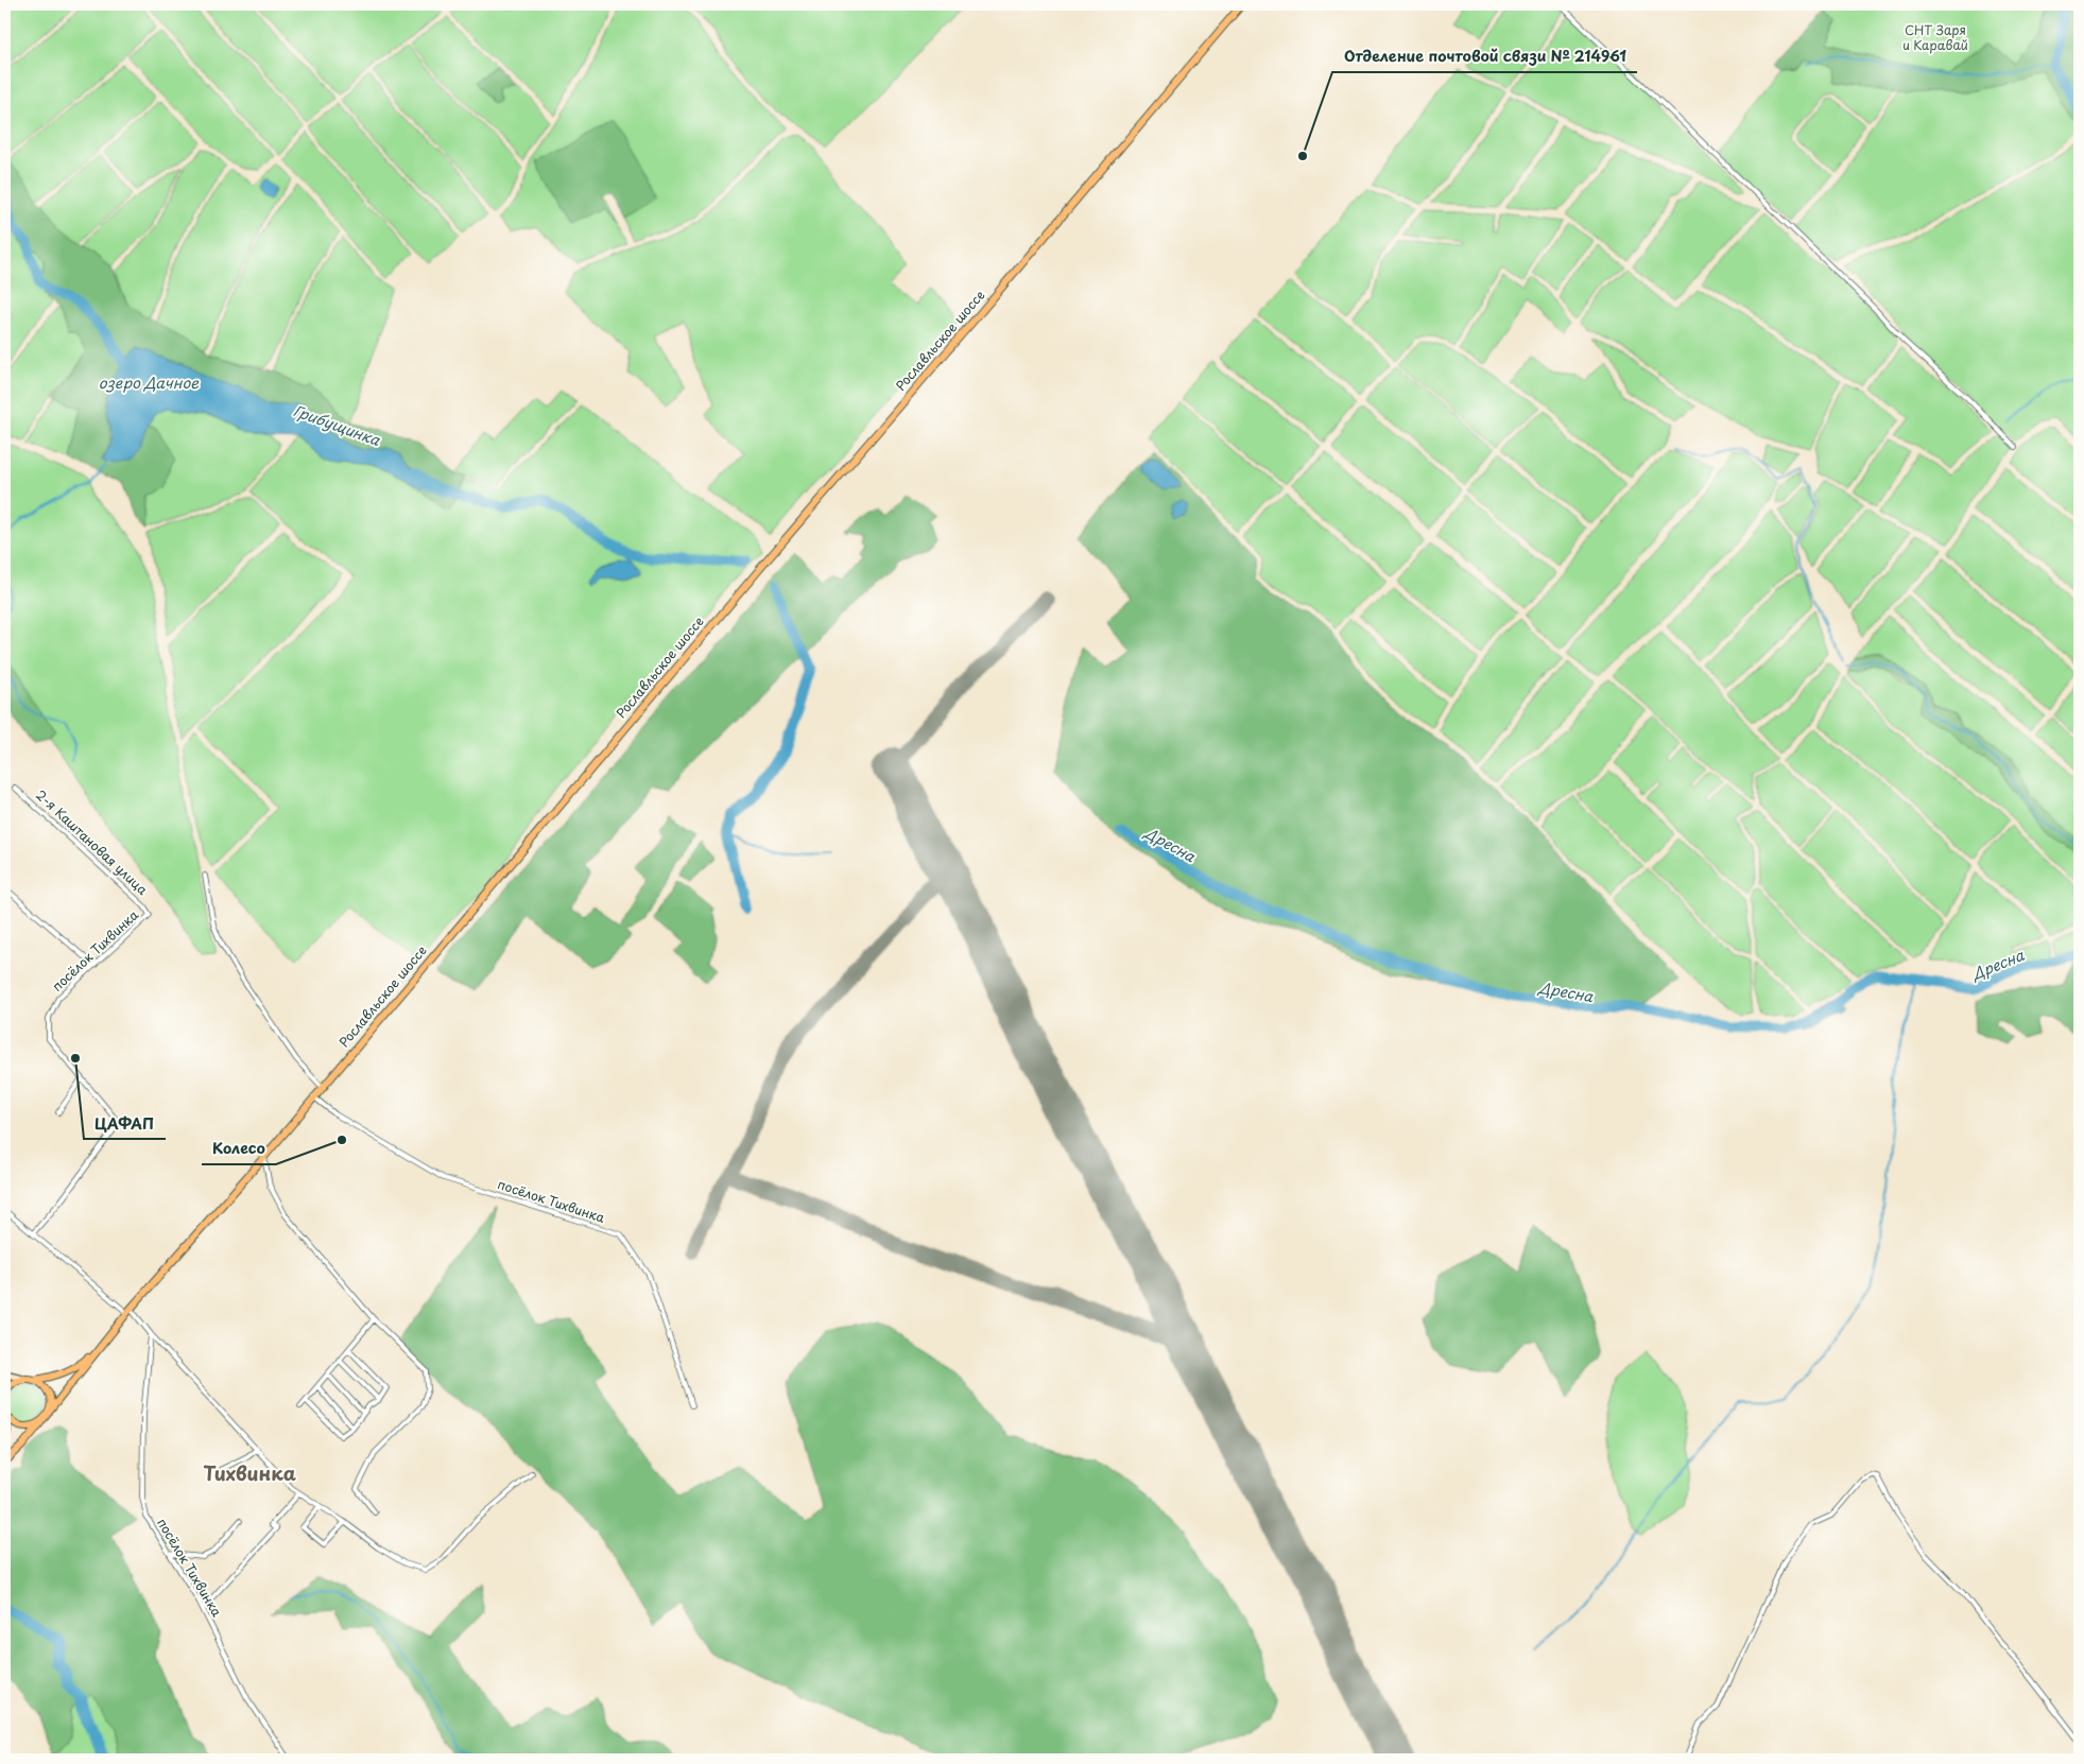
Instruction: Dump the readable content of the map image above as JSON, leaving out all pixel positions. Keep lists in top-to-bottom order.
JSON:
{
  "streets": {
    "main road": ["Рославльское шоссе"],
    "street": ["2-я Каштановая улица", "посёлок Тихвинка"]
  },
  "crossings": [
    ["Рославльское шоссе", "посёлок Тихвинка"],
    ["2-я Каштановая улица", "посёлок Тихвинка"]
  ],
  "districts": ["Тихвинка"],
  "water": ["озеро Дачное", "Грибущинка", "Дресна"],
  "parks": ["СНТ Заря и Каравай"],
  "places": ["Отделение почтовой связи № 214961", "ЦАФАП", "Колесо"]
}
